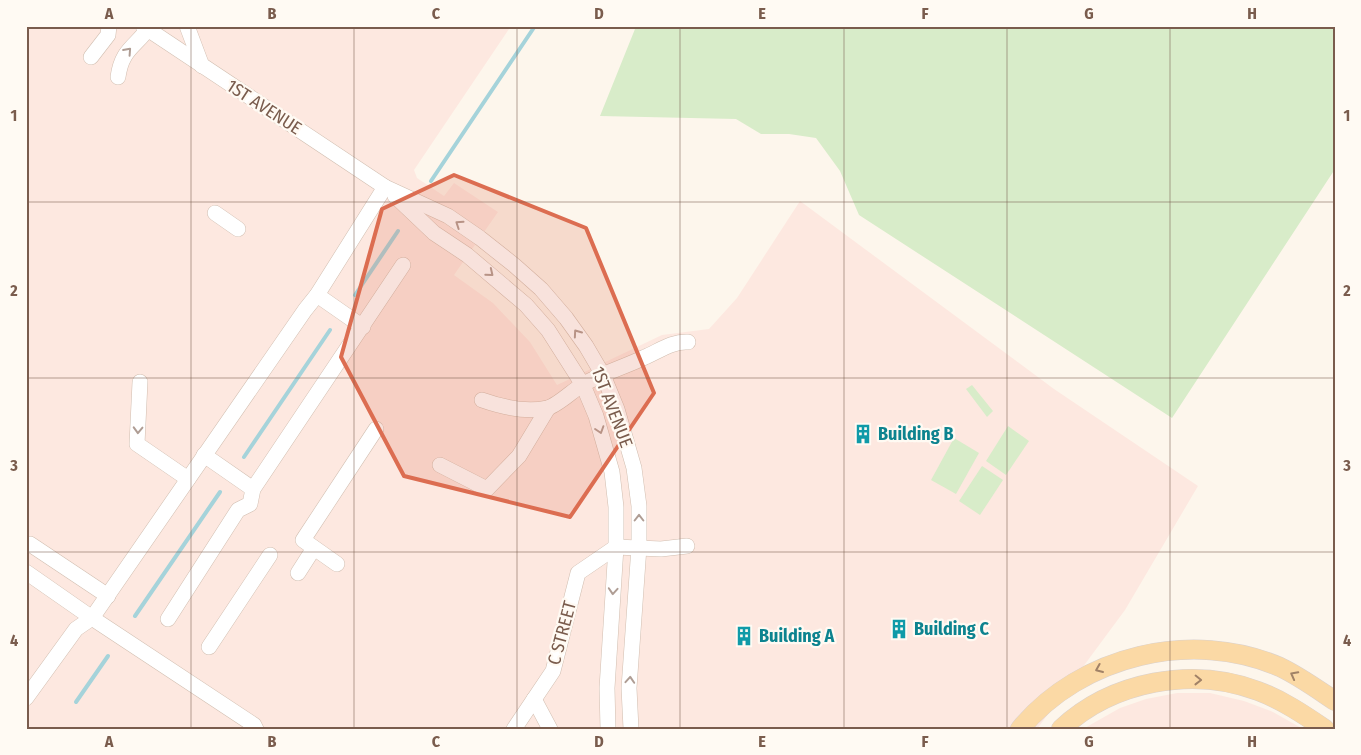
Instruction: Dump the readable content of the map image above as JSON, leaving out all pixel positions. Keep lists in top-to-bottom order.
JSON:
{
  "streets": {
    "street": ["1ST AVENUE", "C STREET"]
  },
  "crossings": [
    ["1ST AVENUE", "C STREET"]
  ],
  "places": {
    "building": ["Building B", "Building C", "Building A"]
  },
  "grid": {
    "columns": [
      "A",
      "B",
      "C",
      "D",
      "E",
      "F",
      "G",
      "H"
    ],
    "rows": [
      "1",
      "2",
      "3",
      "4"
    ]
  }
}
